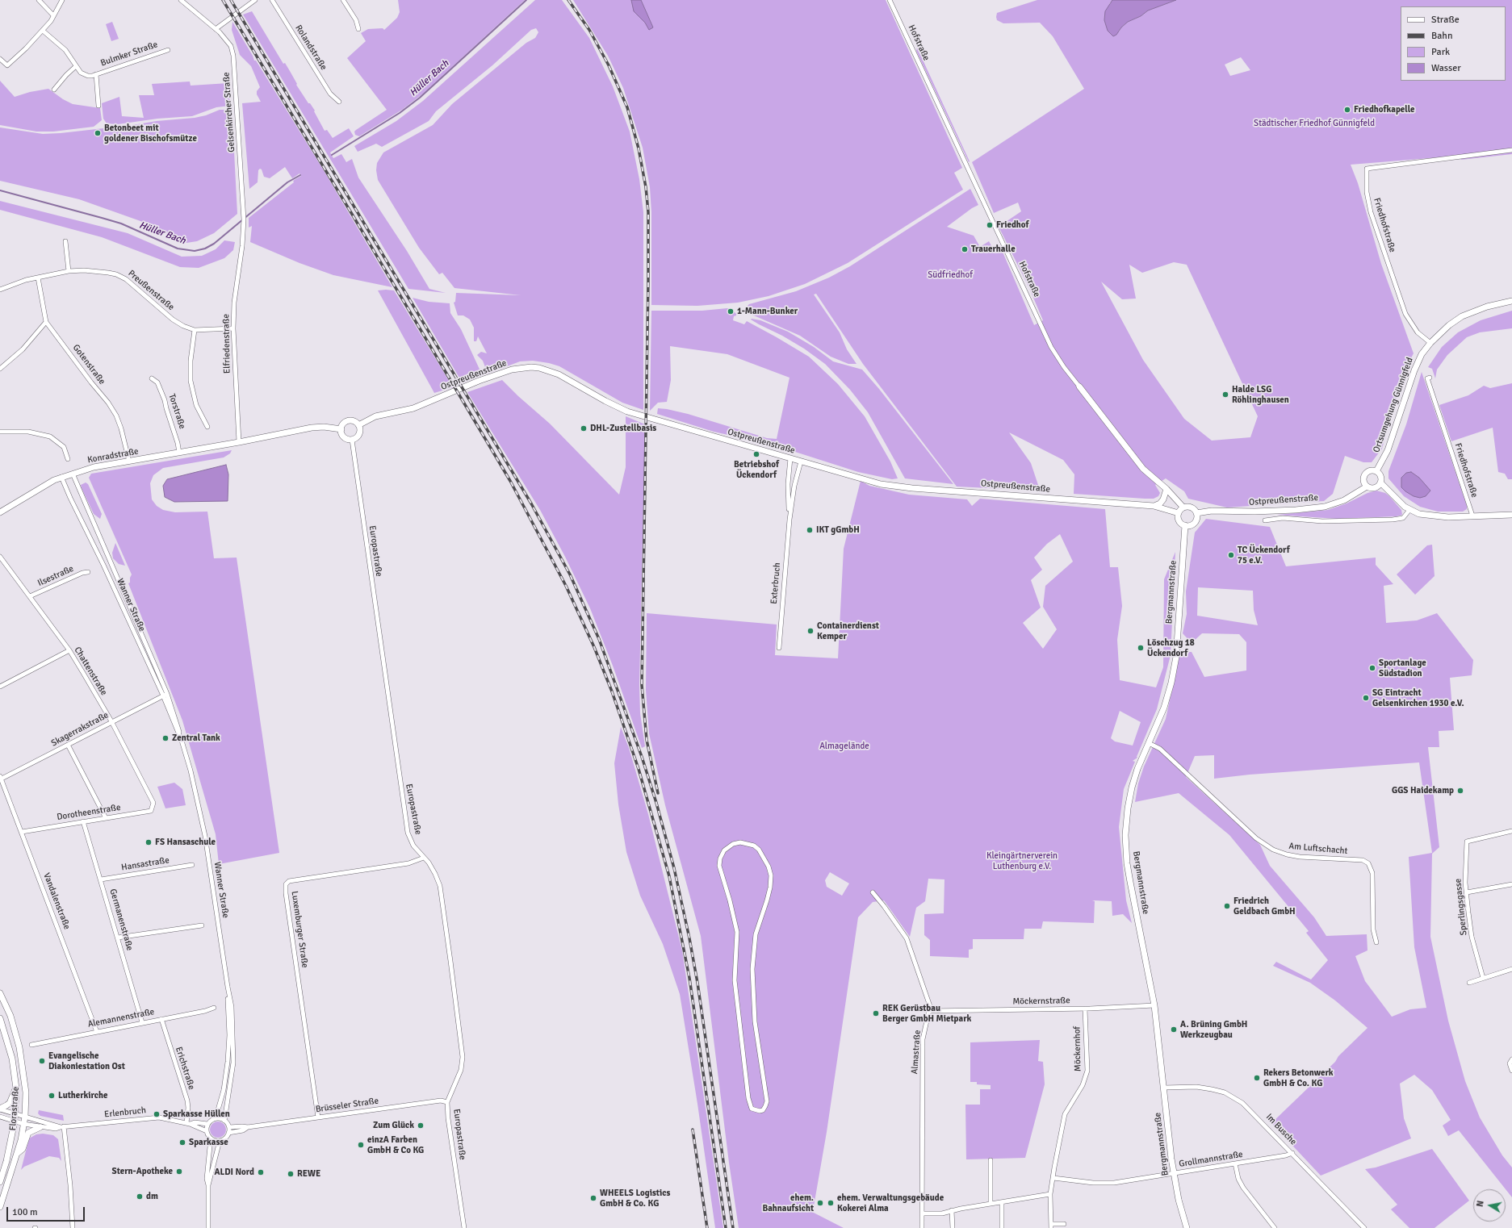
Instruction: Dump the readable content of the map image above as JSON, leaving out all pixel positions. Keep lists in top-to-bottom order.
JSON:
{
  "streets": {
    "street": [
      "Hofstraße",
      "Rolandstraße",
      "Bulmker Straße",
      "Gelsenkircher Straße",
      "Friedhofstraße",
      "Preußenstraße",
      "Elfriedenstraße",
      "Gotenstraße",
      "Ostpreußenstraße",
      "Ortsumgehung Günnigfeld",
      "Torstraße",
      "Konradstraße",
      "Europastraße",
      "Ilsestraße",
      "Exterbruch",
      "Bergmannstraße",
      "Wanner Straße",
      "Chattenstraße",
      "Skagerrakstraße",
      "Dorotheenstraße",
      "Am Luftschacht",
      "Hansastraße",
      "Vandalenstraße",
      "Sperlingsgasse",
      "Germanenstraße",
      "Luxemburger Straße",
      "Möckernstraße",
      "Alemannenstraße",
      "Möckernhof",
      "Almastraße",
      "Erichstraße",
      "Brüsseler Straße",
      "Florastraße",
      "Erlenbruch",
      "Im Busche",
      "Grollmannstraße"
    ]
  },
  "crossings": [
    ["Hofstraße", "Ostpreußenstraße"],
    ["Hofstraße", "Bergmannstraße"],
    ["Gelsenkircher Straße", "Elfriedenstraße"],
    ["Friedhofstraße", "Ortsumgehung Günnigfeld"],
    ["Preußenstraße", "Elfriedenstraße"],
    ["Preußenstraße", "Gotenstraße"],
    ["Elfriedenstraße", "Konradstraße"],
    ["Gotenstraße", "Konradstraße"],
    ["Ostpreußenstraße", "Ortsumgehung Günnigfeld"],
    ["Ostpreußenstraße", "Europastraße"],
    ["Ostpreußenstraße", "Exterbruch"],
    ["Ostpreußenstraße", "Bergmannstraße"],
    ["Torstraße", "Konradstraße"],
    ["Konradstraße", "Wanner Straße"],
    ["Europastraße", "Luxemburger Straße"],
    ["Europastraße", "Brüsseler Straße"],
    ["Ilsestraße", "Chattenstraße"],
    ["Bergmannstraße", "Am Luftschacht"],
    ["Bergmannstraße", "Möckernstraße"],
    ["Bergmannstraße", "Im Busche"],
    ["Bergmannstraße", "Grollmannstraße"],
    ["Wanner Straße", "Skagerrakstraße"],
    ["Wanner Straße", "Brüsseler Straße"],
    ["Wanner Straße", "Erlenbruch"],
    ["Chattenstraße", "Skagerrakstraße"],
    ["Chattenstraße", "Dorotheenstraße"],
    ["Skagerrakstraße", "Vandalenstraße"],
    ["Dorotheenstraße", "Vandalenstraße"],
    ["Dorotheenstraße", "Germanenstraße"],
    ["Hansastraße", "Germanenstraße"],
    ["Vandalenstraße", "Alemannenstraße"],
    ["Germanenstraße", "Alemannenstraße"],
    ["Luxemburger Straße", "Brüsseler Straße"],
    ["Möckernstraße", "Möckernhof"],
    ["Möckernstraße", "Almastraße"],
    ["Alemannenstraße", "Erichstraße"],
    ["Möckernhof", "Grollmannstraße"],
    ["Erichstraße", "Erlenbruch"],
    ["Brüsseler Straße", "Erlenbruch"],
    ["Florastraße", "Erlenbruch"],
    ["Im Busche", "Grollmannstraße"]
  ],
  "water": ["Hüller Bach"],
  "parks": [
    "Städtischer Friedhof Günnigfeld",
    "Südfriedhof",
    "Almagelände",
    "Kleingärtnerverein Luthenburg e.V."
  ],
  "places": [
    "Friedhofkapelle",
    "Betonbeet mit goldener Bischofsmütze",
    "Friedhof",
    "Trauerhalle",
    "1-Mann-Bunker",
    "Halde LSG Röhlinghausen",
    "DHL-Zustellbasis",
    "Betriebshof Ückendorf",
    "IKT gGmbH",
    "TC Ückendorf 75 e.V.",
    "Containerdienst Kemper",
    "Löschzug 18 Ückendorf",
    "Sportanlage Südstadion",
    "SG Eintracht Gelsenkirchen 1930 e.V.",
    "Zentral Tank",
    "GGS Haidekamp",
    "FS Hansaschule",
    "Friedrich Geldbach GmbH",
    "REK Gerüstbau Berger GmbH Mietpark",
    "A. Brüning GmbH Werkzeugbau",
    "Evangelische Diakoniestation Ost",
    "Rekers Betonwerk GmbH & Co. KG",
    "Lutherkirche",
    "Sparkasse Hüllen",
    "Zum Glück",
    "Sparkasse",
    "einzA Farben GmbH & Co KG",
    "Stern-Apotheke",
    "ALDI Nord",
    "REWE",
    "dm",
    "WHEELS Logistics GmbH & Co. KG",
    "ehem. Bahnaufsicht",
    "ehem. Verwaltungsgebäude Kokerei Alma"
  ],
  "legend": [
    "Straße",
    "Bahn",
    "Park",
    "Wasser"
  ],
  "scale_bar": "100 m",
  "north": "left"
}
